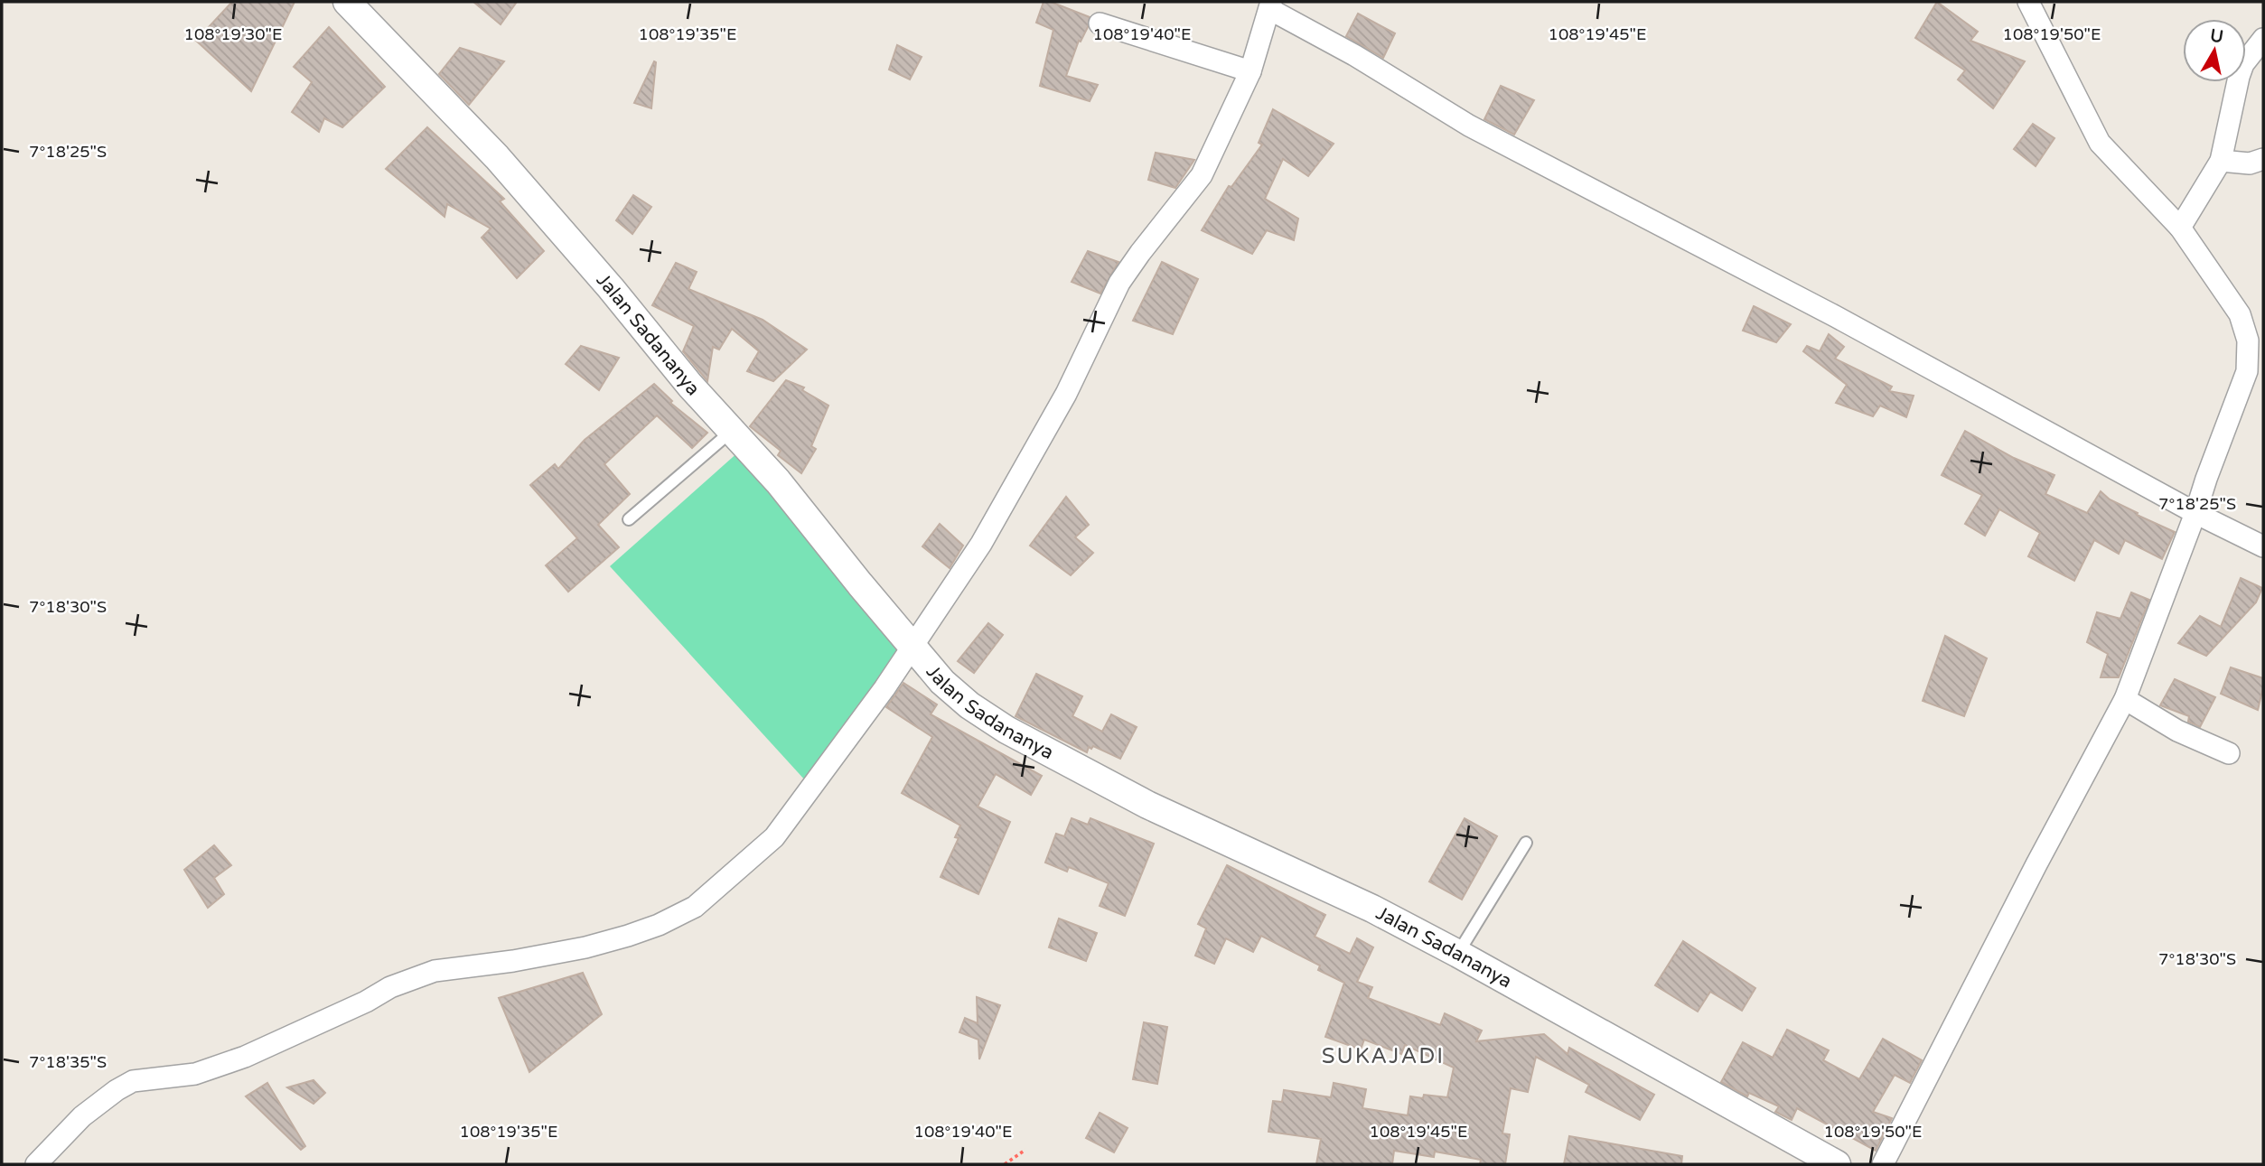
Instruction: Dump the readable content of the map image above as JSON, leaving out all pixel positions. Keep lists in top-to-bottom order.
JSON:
{
  "streets": {
    "street": ["Jalan Sadananya"]
  },
  "districts": ["SUKAJADI"],
  "north": "top",
  "coordinates": [
    "108°19'30\"E",
    "108°19'35\"E",
    "108°19'40\"E",
    "108°19'45\"E",
    "108°19'50\"E",
    "7°18'25\"S",
    "7°18'30\"S",
    "7°18'35\"S"
  ]
}
